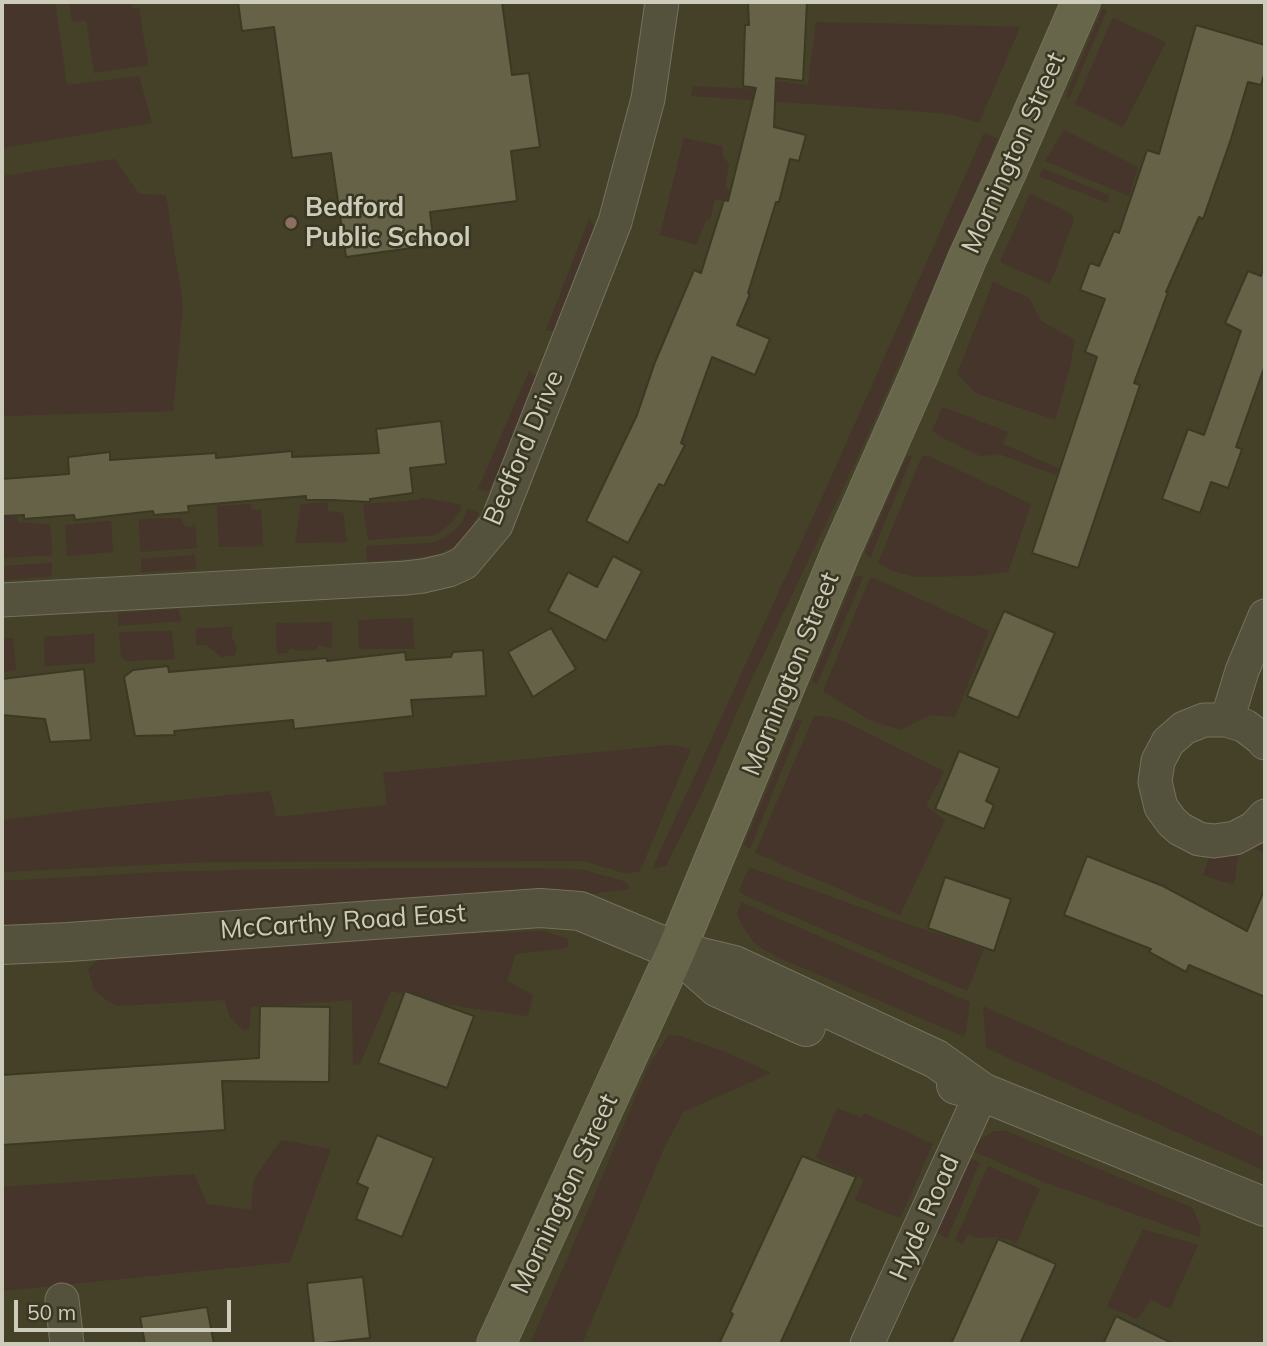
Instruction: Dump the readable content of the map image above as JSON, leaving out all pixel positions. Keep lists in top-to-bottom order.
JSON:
{
  "streets": {
    "main road": ["Mornington Street"],
    "street": ["Bedford Drive", "McCarthy Road East", "Hyde Road"]
  },
  "crossings": [
    ["Mornington Street", "McCarthy Road East"],
    ["McCarthy Road East", "Hyde Road"]
  ],
  "places": ["Bedford Public School"],
  "scale_bar": "50 m"
}
